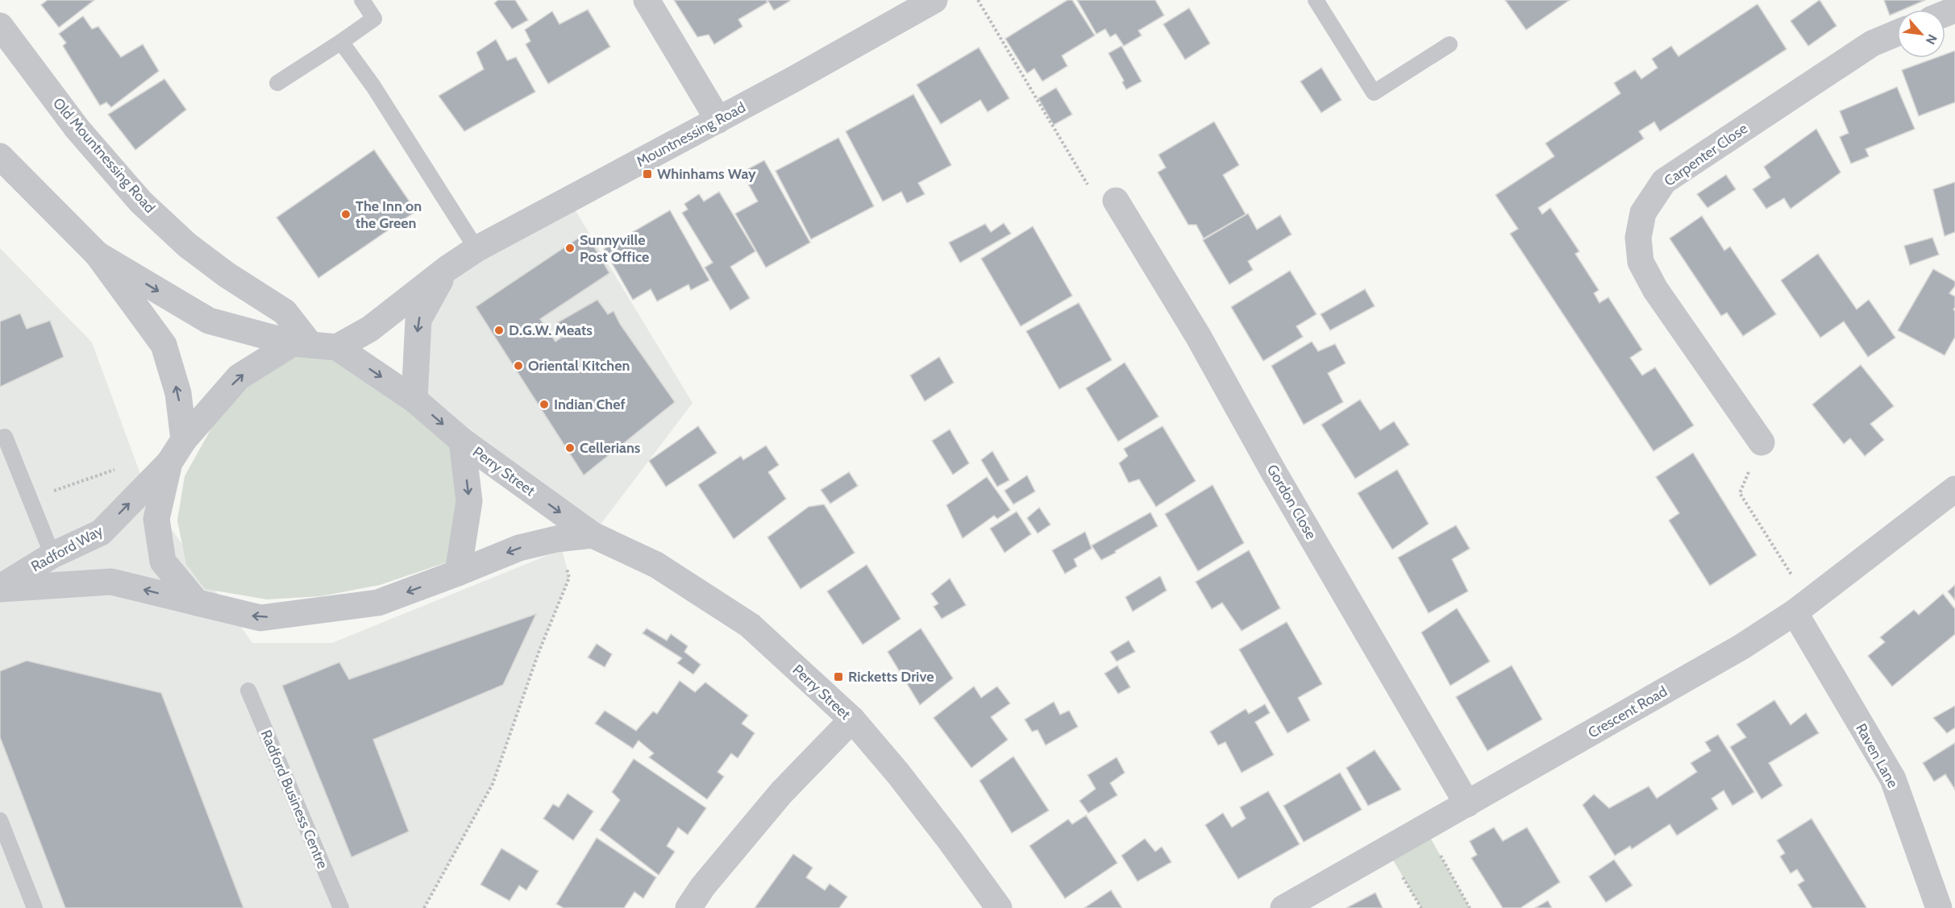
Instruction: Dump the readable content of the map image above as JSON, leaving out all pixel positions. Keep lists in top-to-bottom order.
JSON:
{
  "streets": {
    "street": [
      "Mountnessing Road",
      "Carpenter Close",
      "Old Mountnessing Road",
      "Perry Street",
      "Gordon Close",
      "Radford Way",
      "Crescent Road",
      "Raven Lane"
    ],
    "lane": ["Radford Business Centre"]
  },
  "crossings": [
    ["Gordon Close", "Crescent Road"],
    ["Crescent Road", "Raven Lane"]
  ],
  "places": {
    "transit": ["Whinhams Way", "Ricketts Drive"],
    "other": [
      "The Inn on the Green",
      "Sunnyville Post Office",
      "D.G.W. Meats",
      "Oriental Kitchen",
      "Indian Chef",
      "Cellerians"
    ]
  },
  "north": "bottom right"
}
